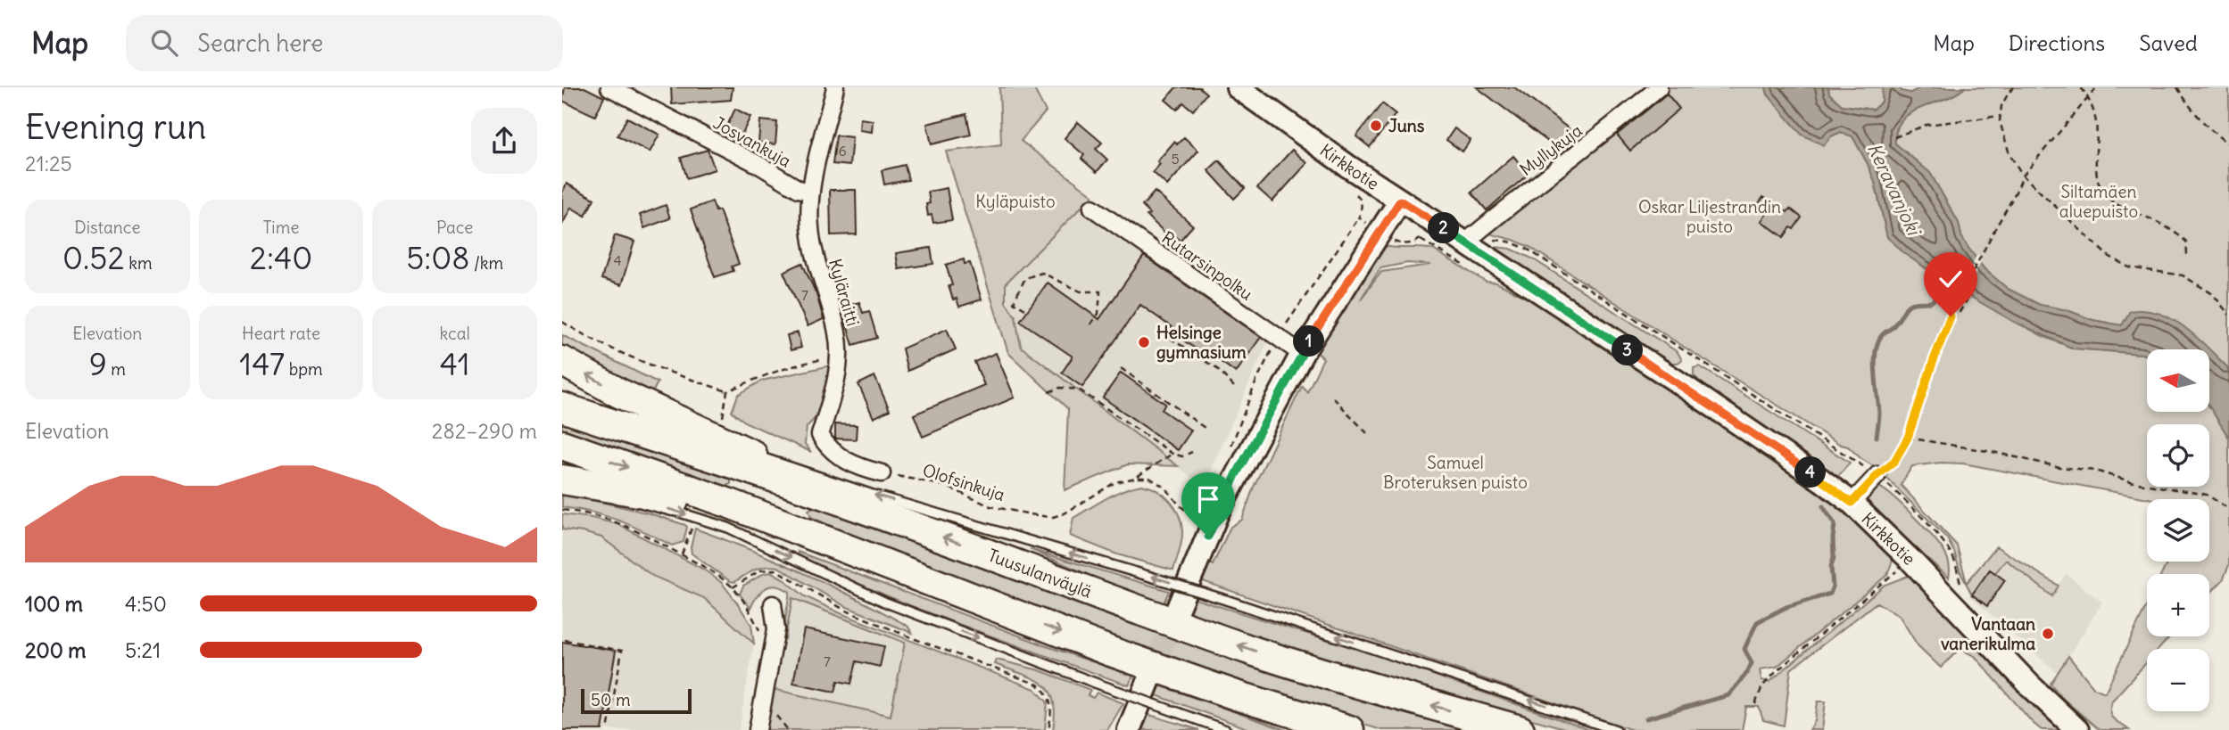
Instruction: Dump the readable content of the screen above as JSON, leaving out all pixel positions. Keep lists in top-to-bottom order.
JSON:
{
  "streets": {
    "highway": ["Tuusulanväylä"],
    "street": [
      "Josvankuja",
      "Myllykuja",
      "Kirkkotie",
      "Rutarsinpolku",
      "Kyläraitti"
    ],
    "path": ["Olofsinkuja"]
  },
  "crossings": [
    ["Josvankuja", "Kyläraitti"],
    ["Myllykuja", "Kirkkotie"],
    ["Kyläraitti", "Olofsinkuja"]
  ],
  "water": ["Keravanjoki"],
  "parks": [
    "Siltamäen aluepuisto",
    "Kyläpuisto",
    "Oskar Liljestrandin puisto",
    "Samuel Broteruksen puisto"
  ],
  "places": ["Juns", "Helsinge gymnasium", "Vantaan vanerikulma"],
  "house_numbers": [
    "6",
    "5",
    "4",
    "7",
    "7"
  ],
  "scale_bar": "50 m",
  "north": "left",
  "page": {
    "header": "Map",
    "search": "Search here",
    "nav": ["Map", "Directions", "Saved"],
    "heading": ["Evening run", "21:25"],
    "stats": [
      ["Distance", "0.52 km"],
      ["Time", "2:40"],
      ["Pace", "5:08 /km"],
      ["Elevation", "9 m"],
      ["Heart rate", "147 bpm"],
      ["kcal", "41"]
    ],
    "pins": [
      "2",
      "1",
      "3",
      "4"
    ],
    "map_buttons": ["+", "−"],
    "chart": ["Elevation", "282–290 m"],
    "list": [
      {
        "name": "100 m",
        "note": "4:50"
      },
      {
        "name": "200 m",
        "note": "5:21"
      }
    ],
    "scale": "50 m"
  }
}
